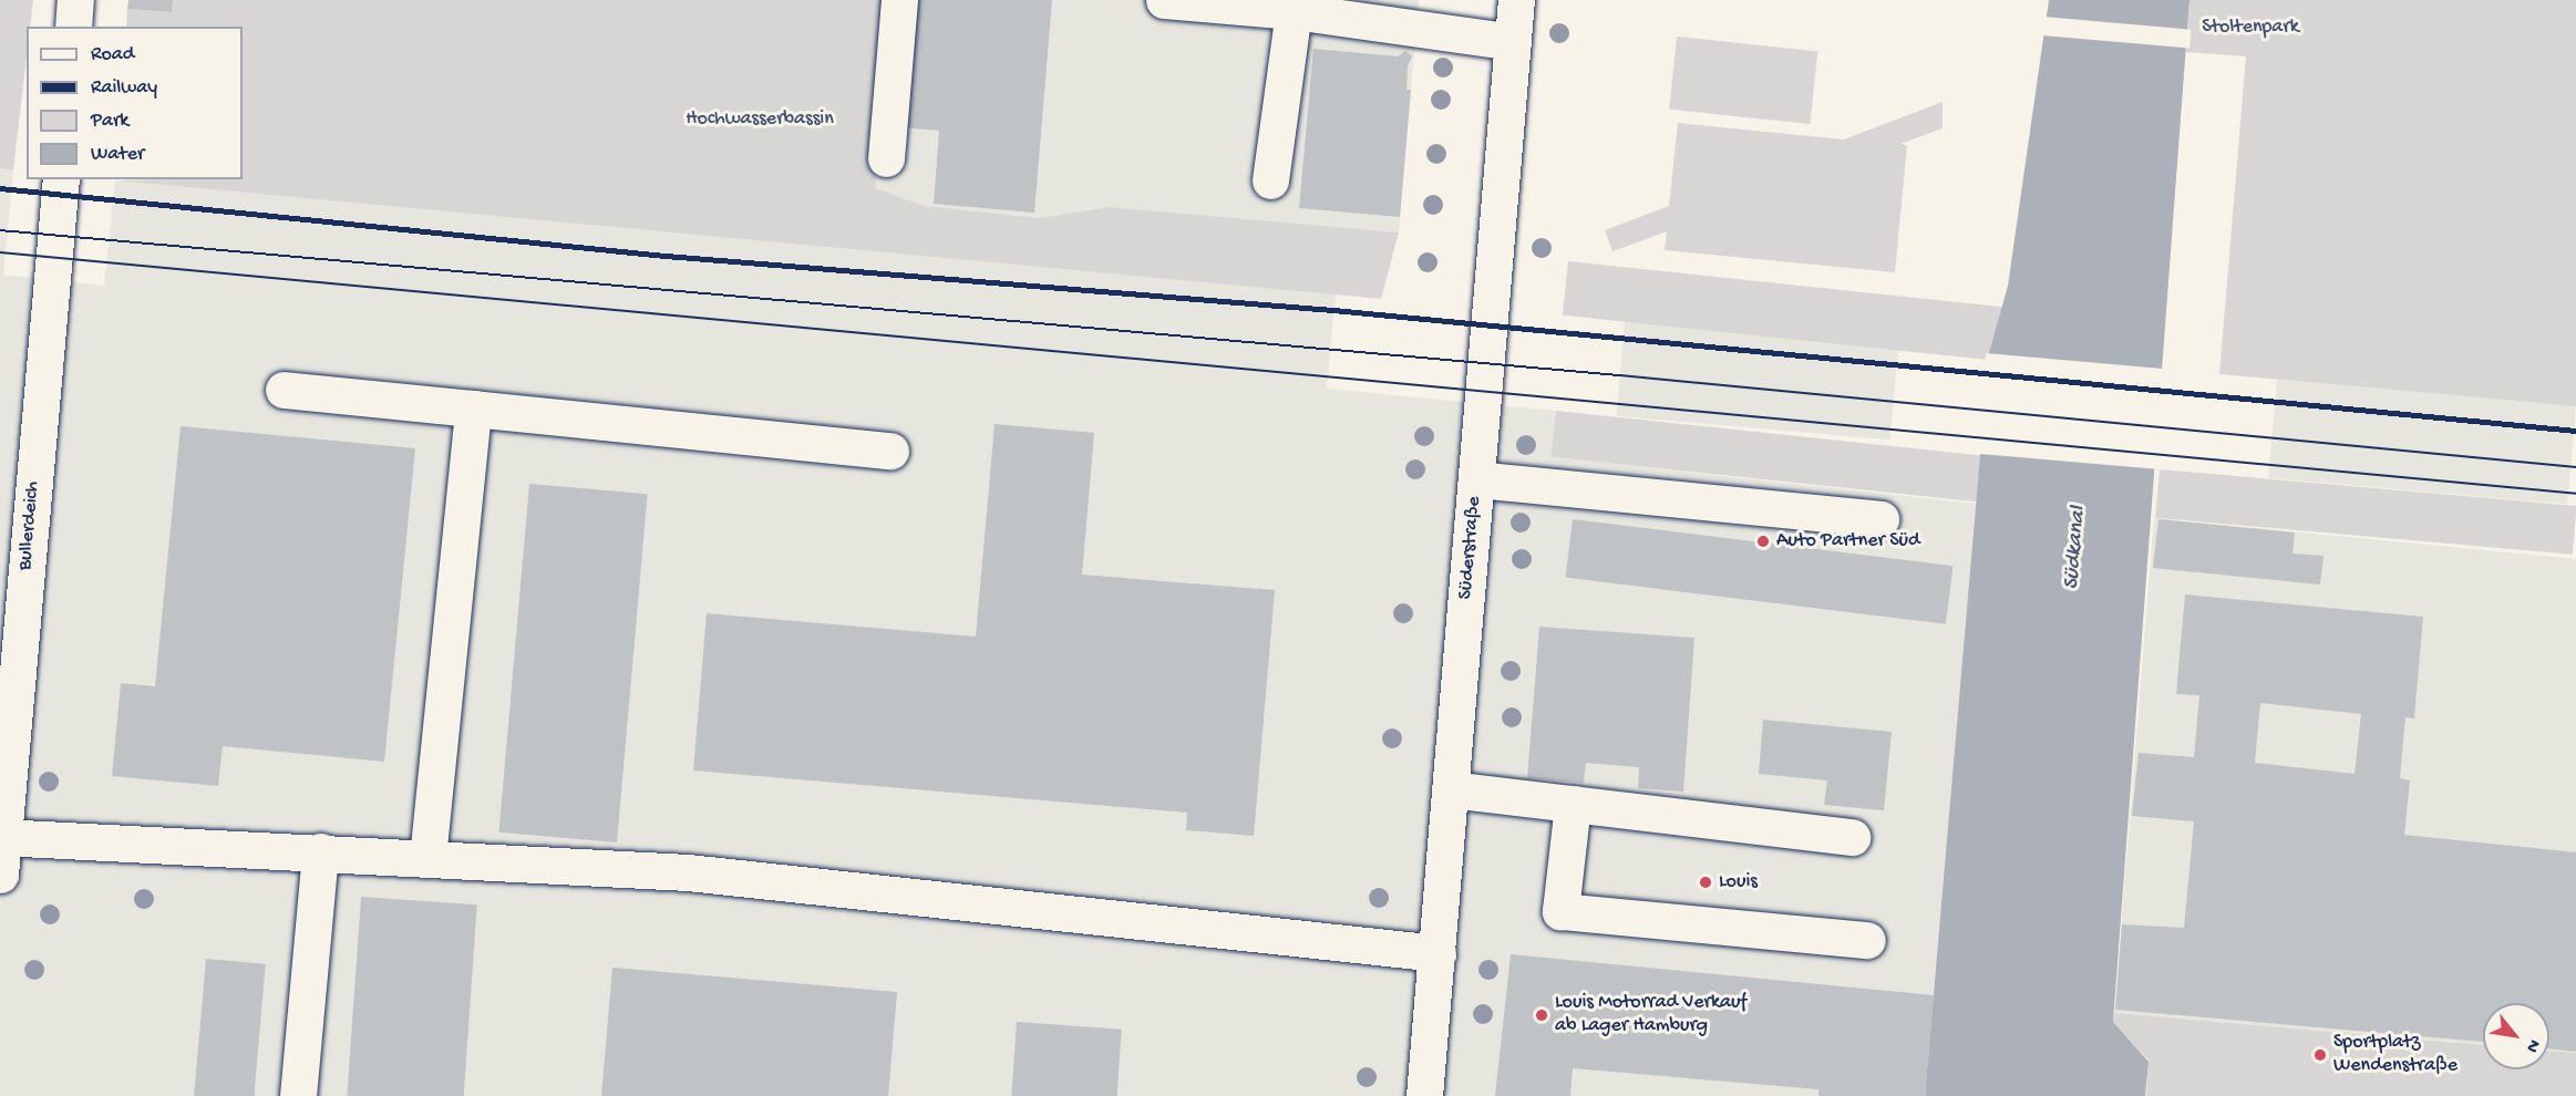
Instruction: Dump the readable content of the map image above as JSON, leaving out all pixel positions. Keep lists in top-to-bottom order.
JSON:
{
  "streets": {
    "main road": ["Bullerdeich", "Süderstraße"]
  },
  "water": ["Südkanal"],
  "parks": ["Stoltenpark", "Hochwasserbassin"],
  "places": [
    "Auto Partner Süd",
    "Louis",
    "Louis Motorrad Verkauf ab Lager Hamburg",
    "Sportplatz Wendenstraße"
  ],
  "legend": [
    "Road",
    "Railway",
    "Park",
    "Water"
  ],
  "north": "bottom right"
}
